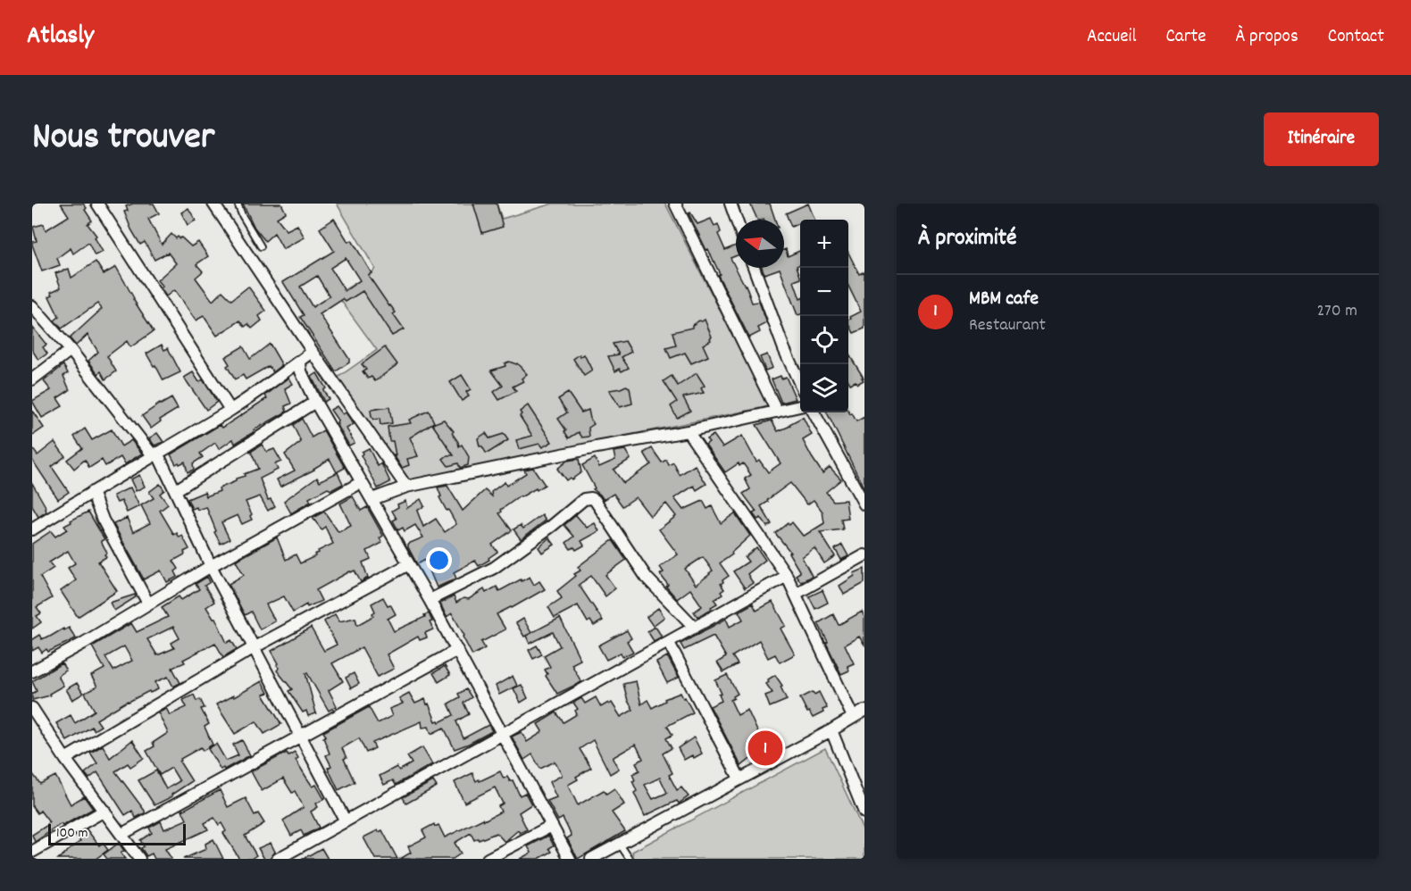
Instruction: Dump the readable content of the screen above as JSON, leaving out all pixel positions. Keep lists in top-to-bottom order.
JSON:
{
  "scale_bar": "100 m",
  "north": "left",
  "page": {
    "header": "Atlasly",
    "nav": [
      "Accueil",
      "Carte",
      "À propos",
      "Contact"
    ],
    "title": "Nous trouver",
    "buttons": "Itinéraire",
    "heading": "À proximité",
    "map_buttons": ["+", "−"],
    "list": [
      {
        "mark": "1",
        "name": "MBM cafe",
        "note": "Restaurant",
        "value": "270 m"
      }
    ],
    "pins": "1",
    "scale": "100 m"
  }
}
